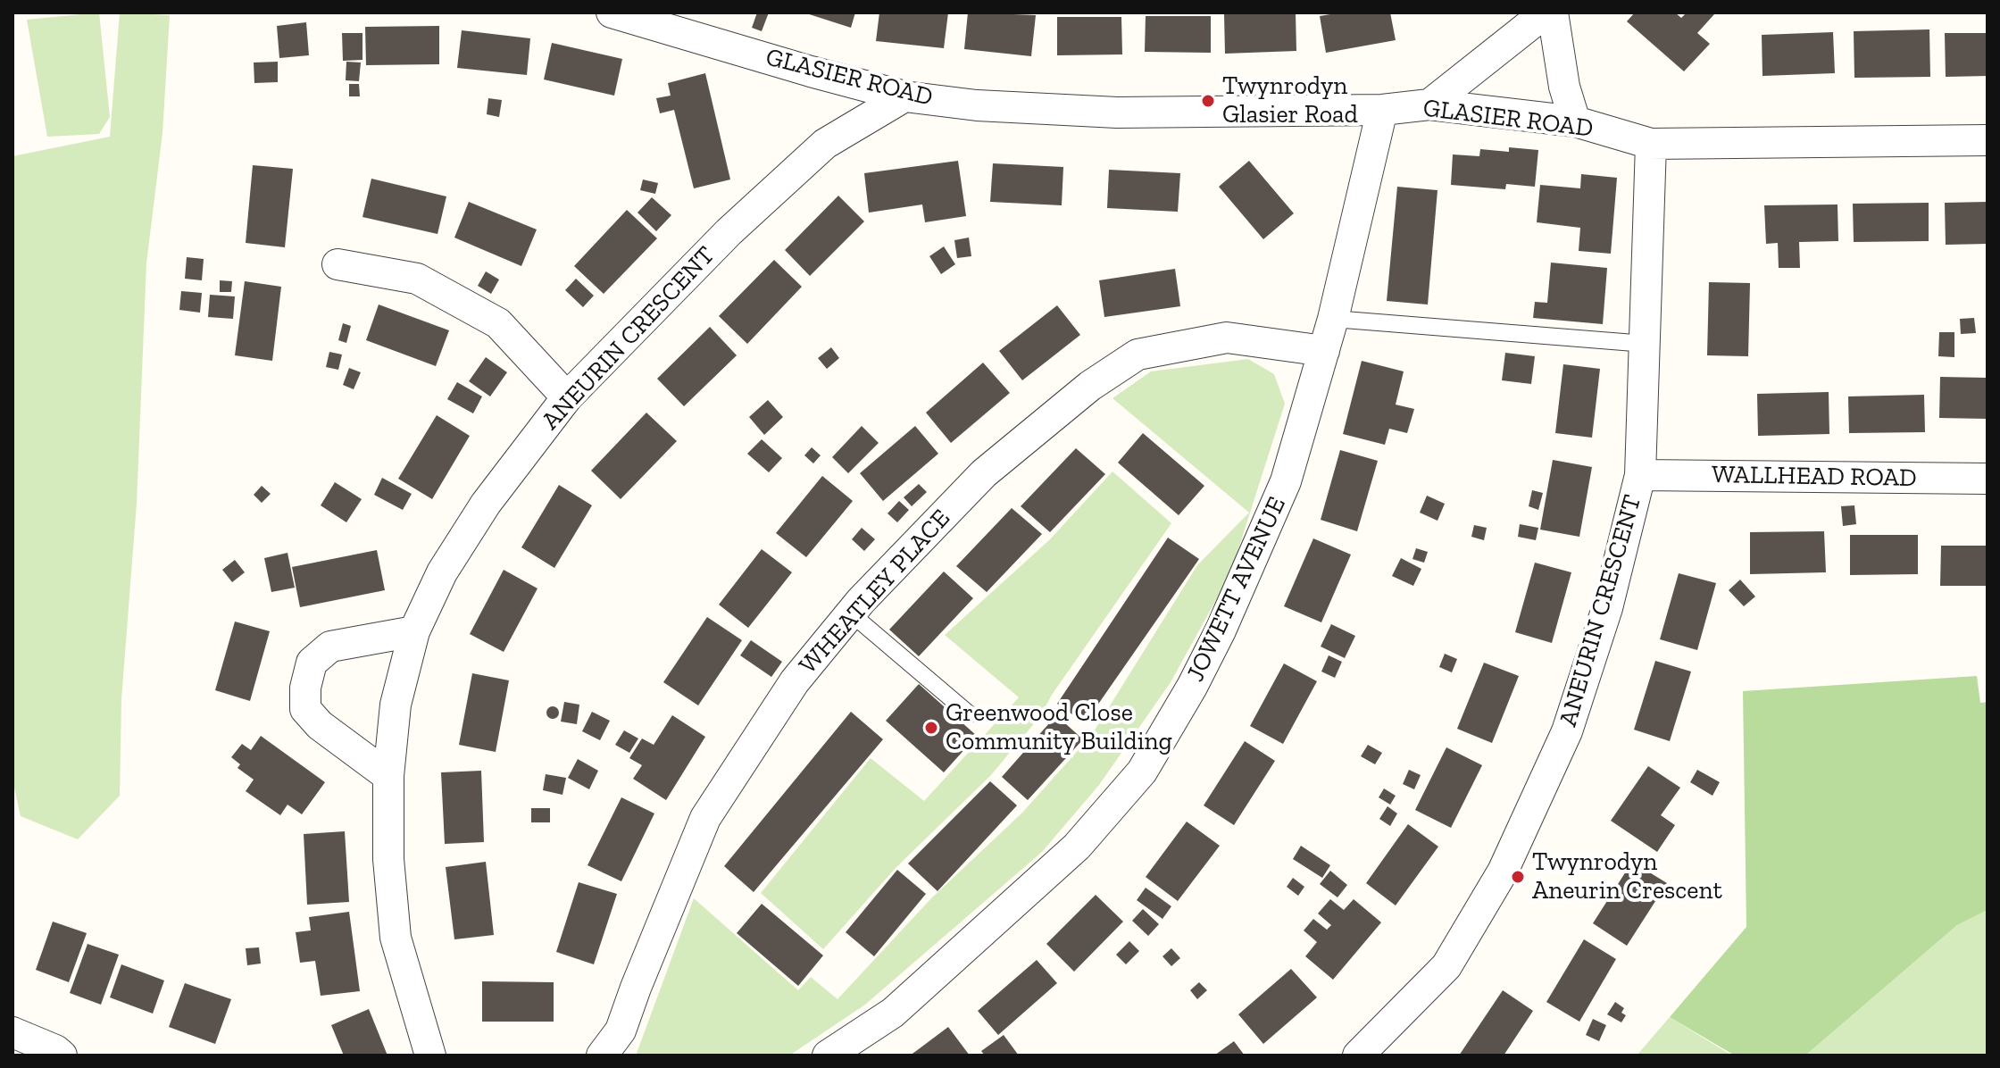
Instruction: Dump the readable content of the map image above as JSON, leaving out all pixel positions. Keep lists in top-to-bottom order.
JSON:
{
  "streets": {
    "street": [
      "GLASIER ROAD",
      "ANEURIN CRESCENT",
      "WALLHEAD ROAD",
      "JOWETT AVENUE",
      "WHEATLEY PLACE"
    ]
  },
  "crossings": [
    ["GLASIER ROAD", "ANEURIN CRESCENT"],
    ["GLASIER ROAD", "JOWETT AVENUE"],
    ["ANEURIN CRESCENT", "WALLHEAD ROAD"],
    ["JOWETT AVENUE", "WHEATLEY PLACE"]
  ],
  "places": ["Twynrodyn Glasier Road", "Greenwood Close Community Building", "Twynrodyn Aneurin Crescent"]
}
